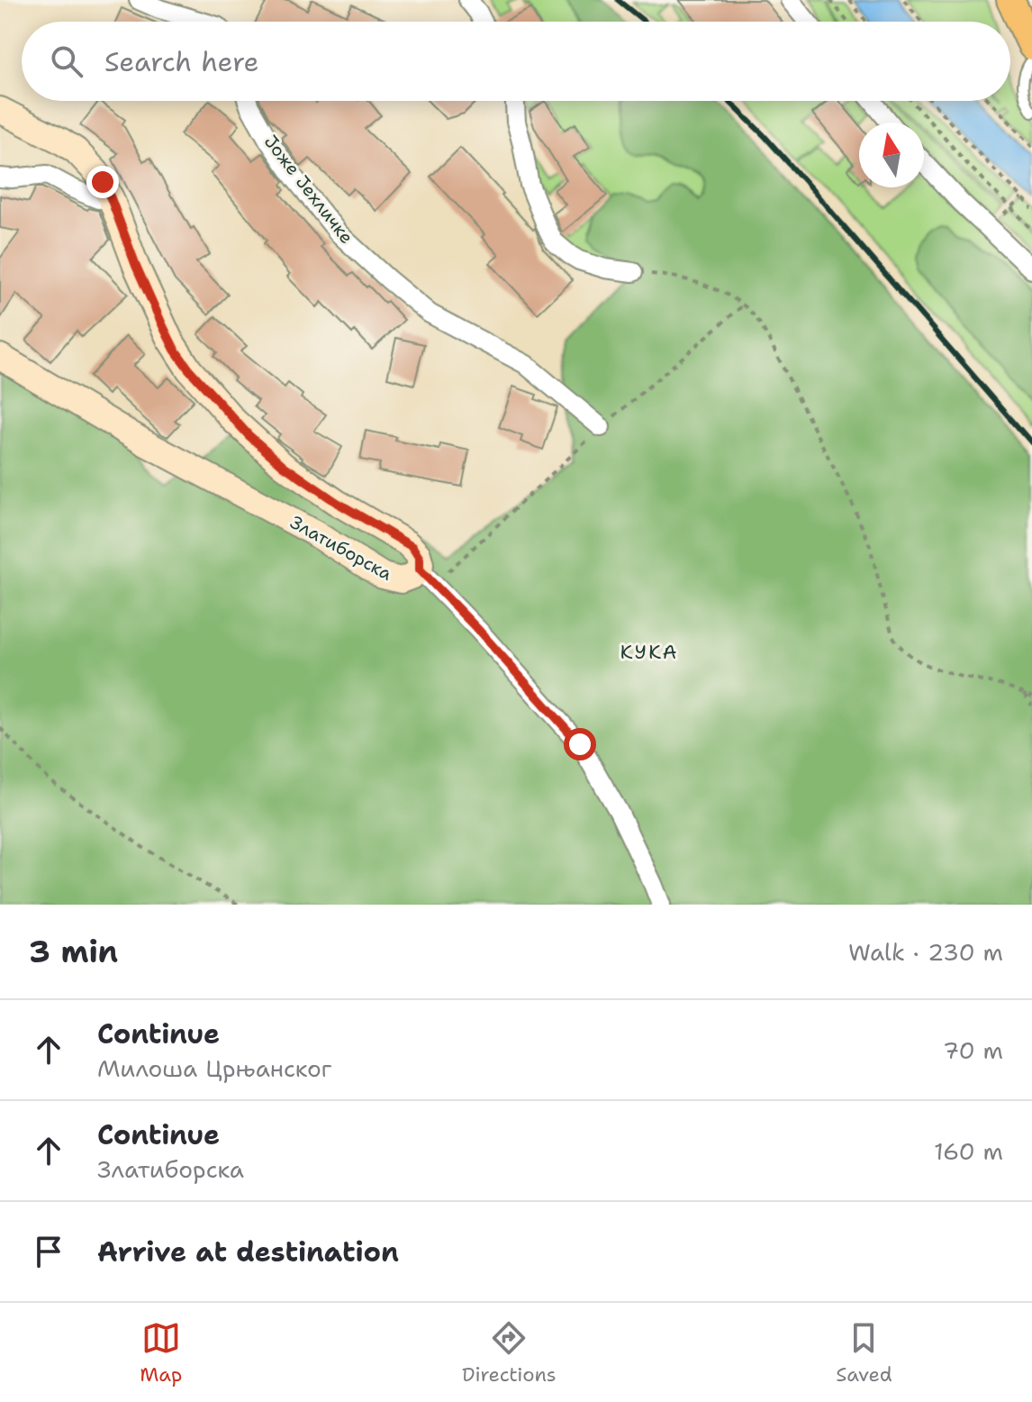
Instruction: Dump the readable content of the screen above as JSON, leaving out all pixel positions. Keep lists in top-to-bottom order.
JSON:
{
  "streets": {
    "street": ["Јоже Јехличке", "Златиборска"]
  },
  "districts": ["КУКА"],
  "north": "top",
  "page": {
    "search": "Search here",
    "heading": ["3 min", "Walk · 230 m"],
    "list": [
      ["Continue", "Милоша Црњанског", "70 m"],
      ["Continue", "Златиборска", "160 m"],
      "Arrive at destination"
    ],
    "nav": ["Map", "Directions", "Saved"]
  }
}
